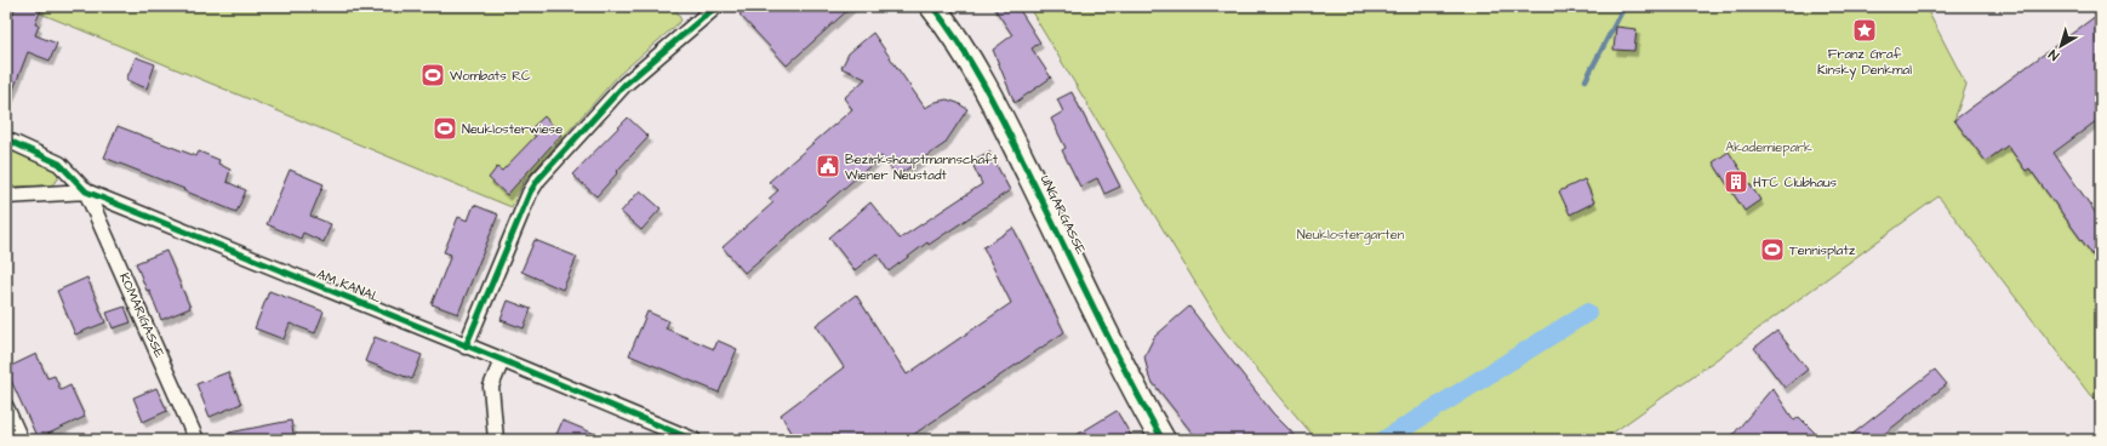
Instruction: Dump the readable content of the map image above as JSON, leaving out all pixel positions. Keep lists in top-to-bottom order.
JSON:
{
  "streets": {
    "main road": ["UNGARGASSE"],
    "street": ["AM KANAL", "KOMARIGASSE"]
  },
  "crossings": [
    ["AM KANAL", "KOMARIGASSE"]
  ],
  "parks": ["Akademiepark", "Neuklostergarten"],
  "places": {
    "place": ["Franz Graf Kinsky Denkmal"],
    "sports": ["Wombats RC", "Neuklosterwiese", "Tennisplatz"],
    "public building": ["Bezirkshauptmannschaft Wiener Neustadt"],
    "building": ["HTC Clubhaus"]
  },
  "north": "bottom left"
}
